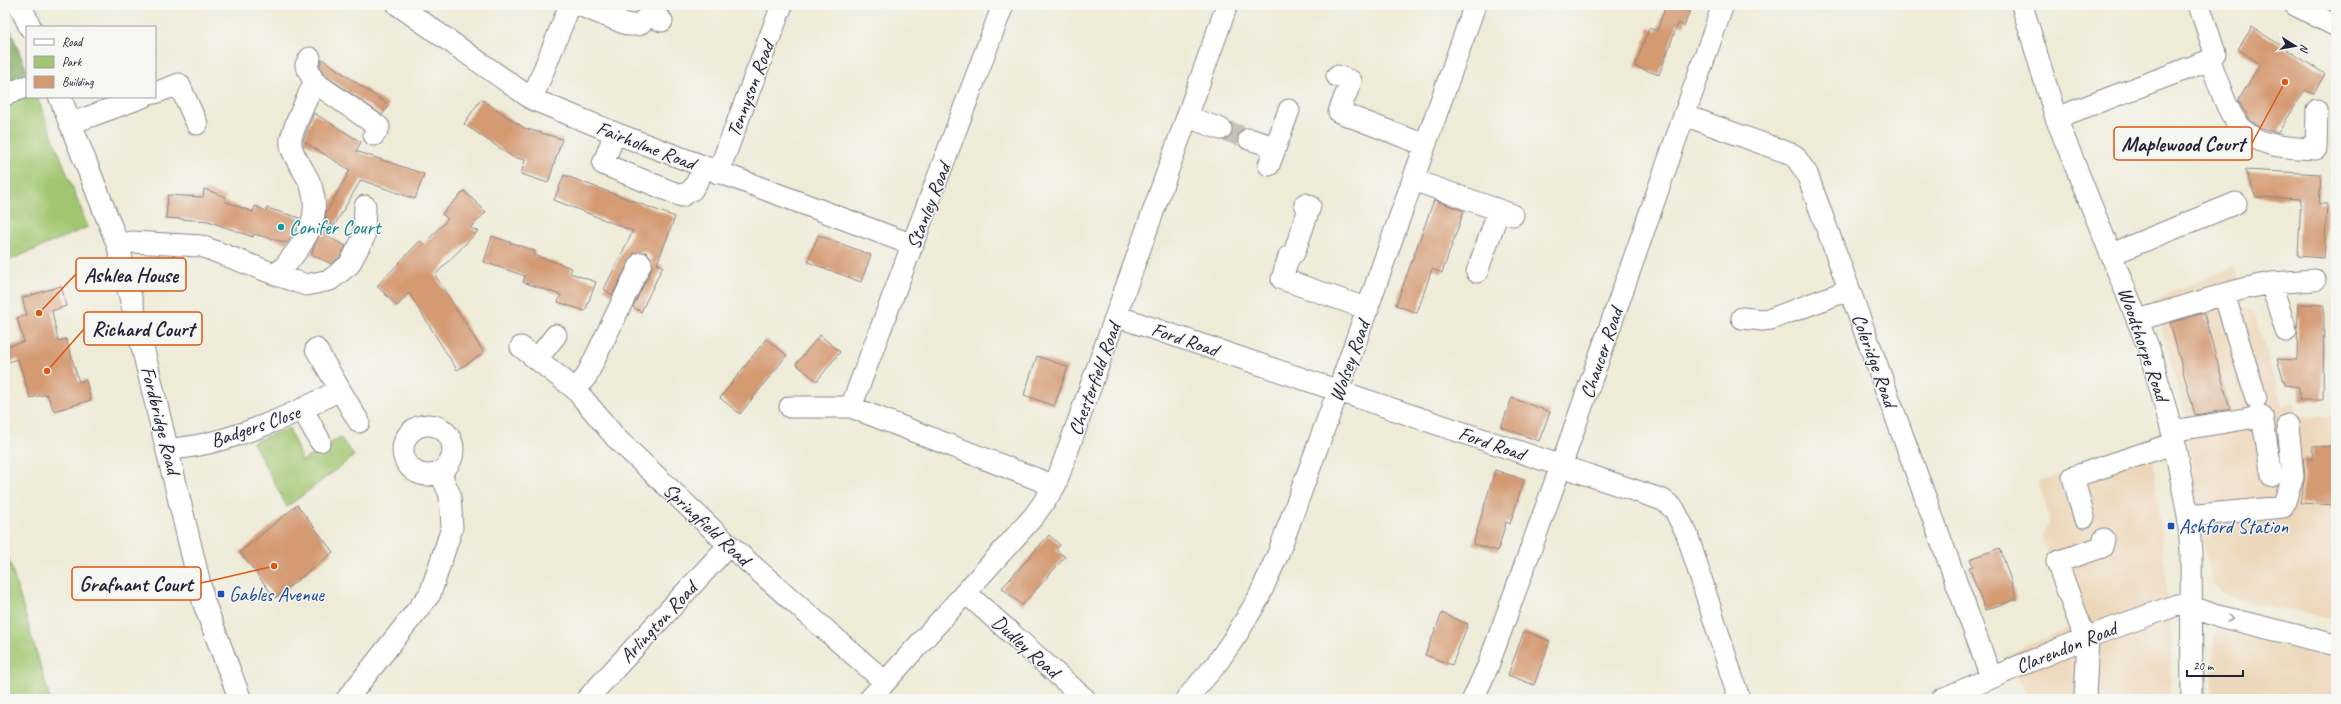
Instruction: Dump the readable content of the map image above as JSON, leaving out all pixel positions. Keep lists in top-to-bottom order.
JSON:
{
  "streets": {
    "main road": ["Fordbridge Road"],
    "street": [
      "Tennyson Road",
      "Fairholme Road",
      "Stanley Road",
      "Ford Road",
      "Woodthorpe Road",
      "Chaucer Road",
      "Coleridge Road",
      "Wolsey Road",
      "Chesterfield Road",
      "Badgers Close",
      "Springfield Road",
      "Arlington Road",
      "Dudley Road",
      "Clarendon Road"
    ]
  },
  "crossings": [
    ["Tennyson Road", "Fairholme Road"],
    ["Fairholme Road", "Stanley Road"],
    ["Ford Road", "Chaucer Road"],
    ["Ford Road", "Wolsey Road"],
    ["Ford Road", "Chesterfield Road"],
    ["Woodthorpe Road", "Clarendon Road"],
    ["Chaucer Road", "Coleridge Road"],
    ["Coleridge Road", "Clarendon Road"],
    ["Chesterfield Road", "Springfield Road"],
    ["Chesterfield Road", "Dudley Road"],
    ["Fordbridge Road", "Badgers Close"],
    ["Springfield Road", "Arlington Road"]
  ],
  "one_way": ["Clarendon Road"],
  "places": {
    "other": [
      "Maplewood Court",
      "Conifer Court",
      "Ashlea House",
      "Richard Court",
      "Grafnant Court"
    ],
    "transit": ["Ashford Station", "Gables Avenue"]
  },
  "legend": ["Road", "Park", "Building"],
  "scale_bar": "20 m",
  "north": "right"
}
